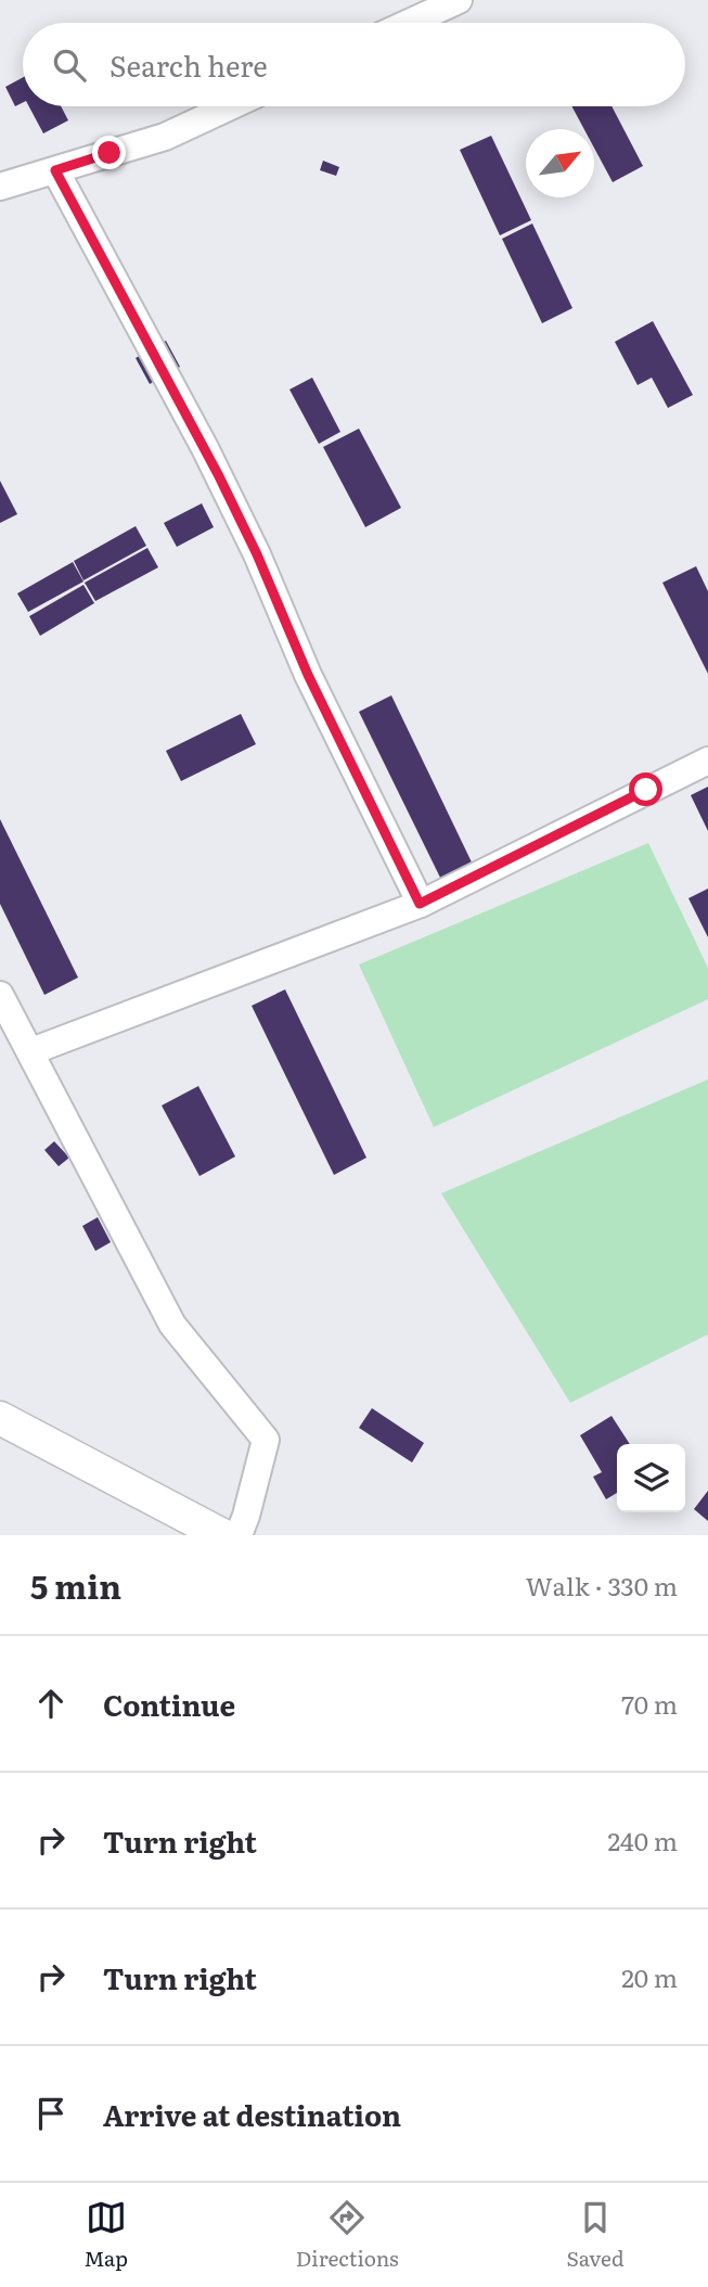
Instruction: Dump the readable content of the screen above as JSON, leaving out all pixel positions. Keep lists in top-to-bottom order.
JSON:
{
  "north": "top right",
  "page": {
    "search": "Search here",
    "heading": ["5 min", "Walk · 330 m"],
    "list": [
      ["Continue", "70 m"],
      ["Turn right", "240 m"],
      ["Turn right", "20 m"],
      "Arrive at destination"
    ],
    "nav": ["Map", "Directions", "Saved"]
  }
}
